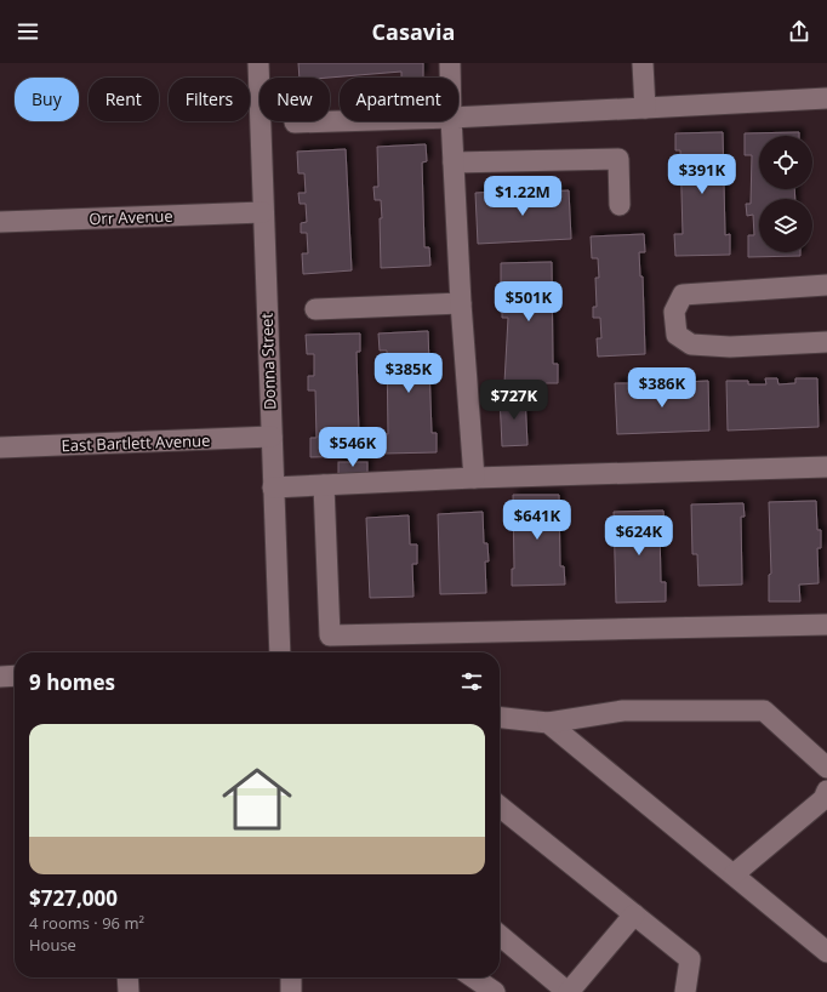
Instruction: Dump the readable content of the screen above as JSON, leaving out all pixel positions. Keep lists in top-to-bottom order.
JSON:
{
  "streets": {
    "street": ["Orr Avenue", "Donna Street", "East Bartlett Avenue"]
  },
  "crossings": [
    ["Orr Avenue", "Donna Street"],
    ["Donna Street", "East Bartlett Avenue"]
  ],
  "page": {
    "header": "Casavia",
    "chip": [
      "Buy",
      "Rent",
      "Filters",
      "New",
      "Apartment"
    ],
    "price": [
      "$391K",
      "$1.22M",
      "$501K",
      "$385K",
      "$386K",
      "$727K",
      "$546K",
      "$641K",
      "$624K"
    ],
    "heading": "9 homes",
    "list": [
      {
        "name": "$727,000",
        "note": "4 rooms · 96 m² · House"
      }
    ]
  }
}
